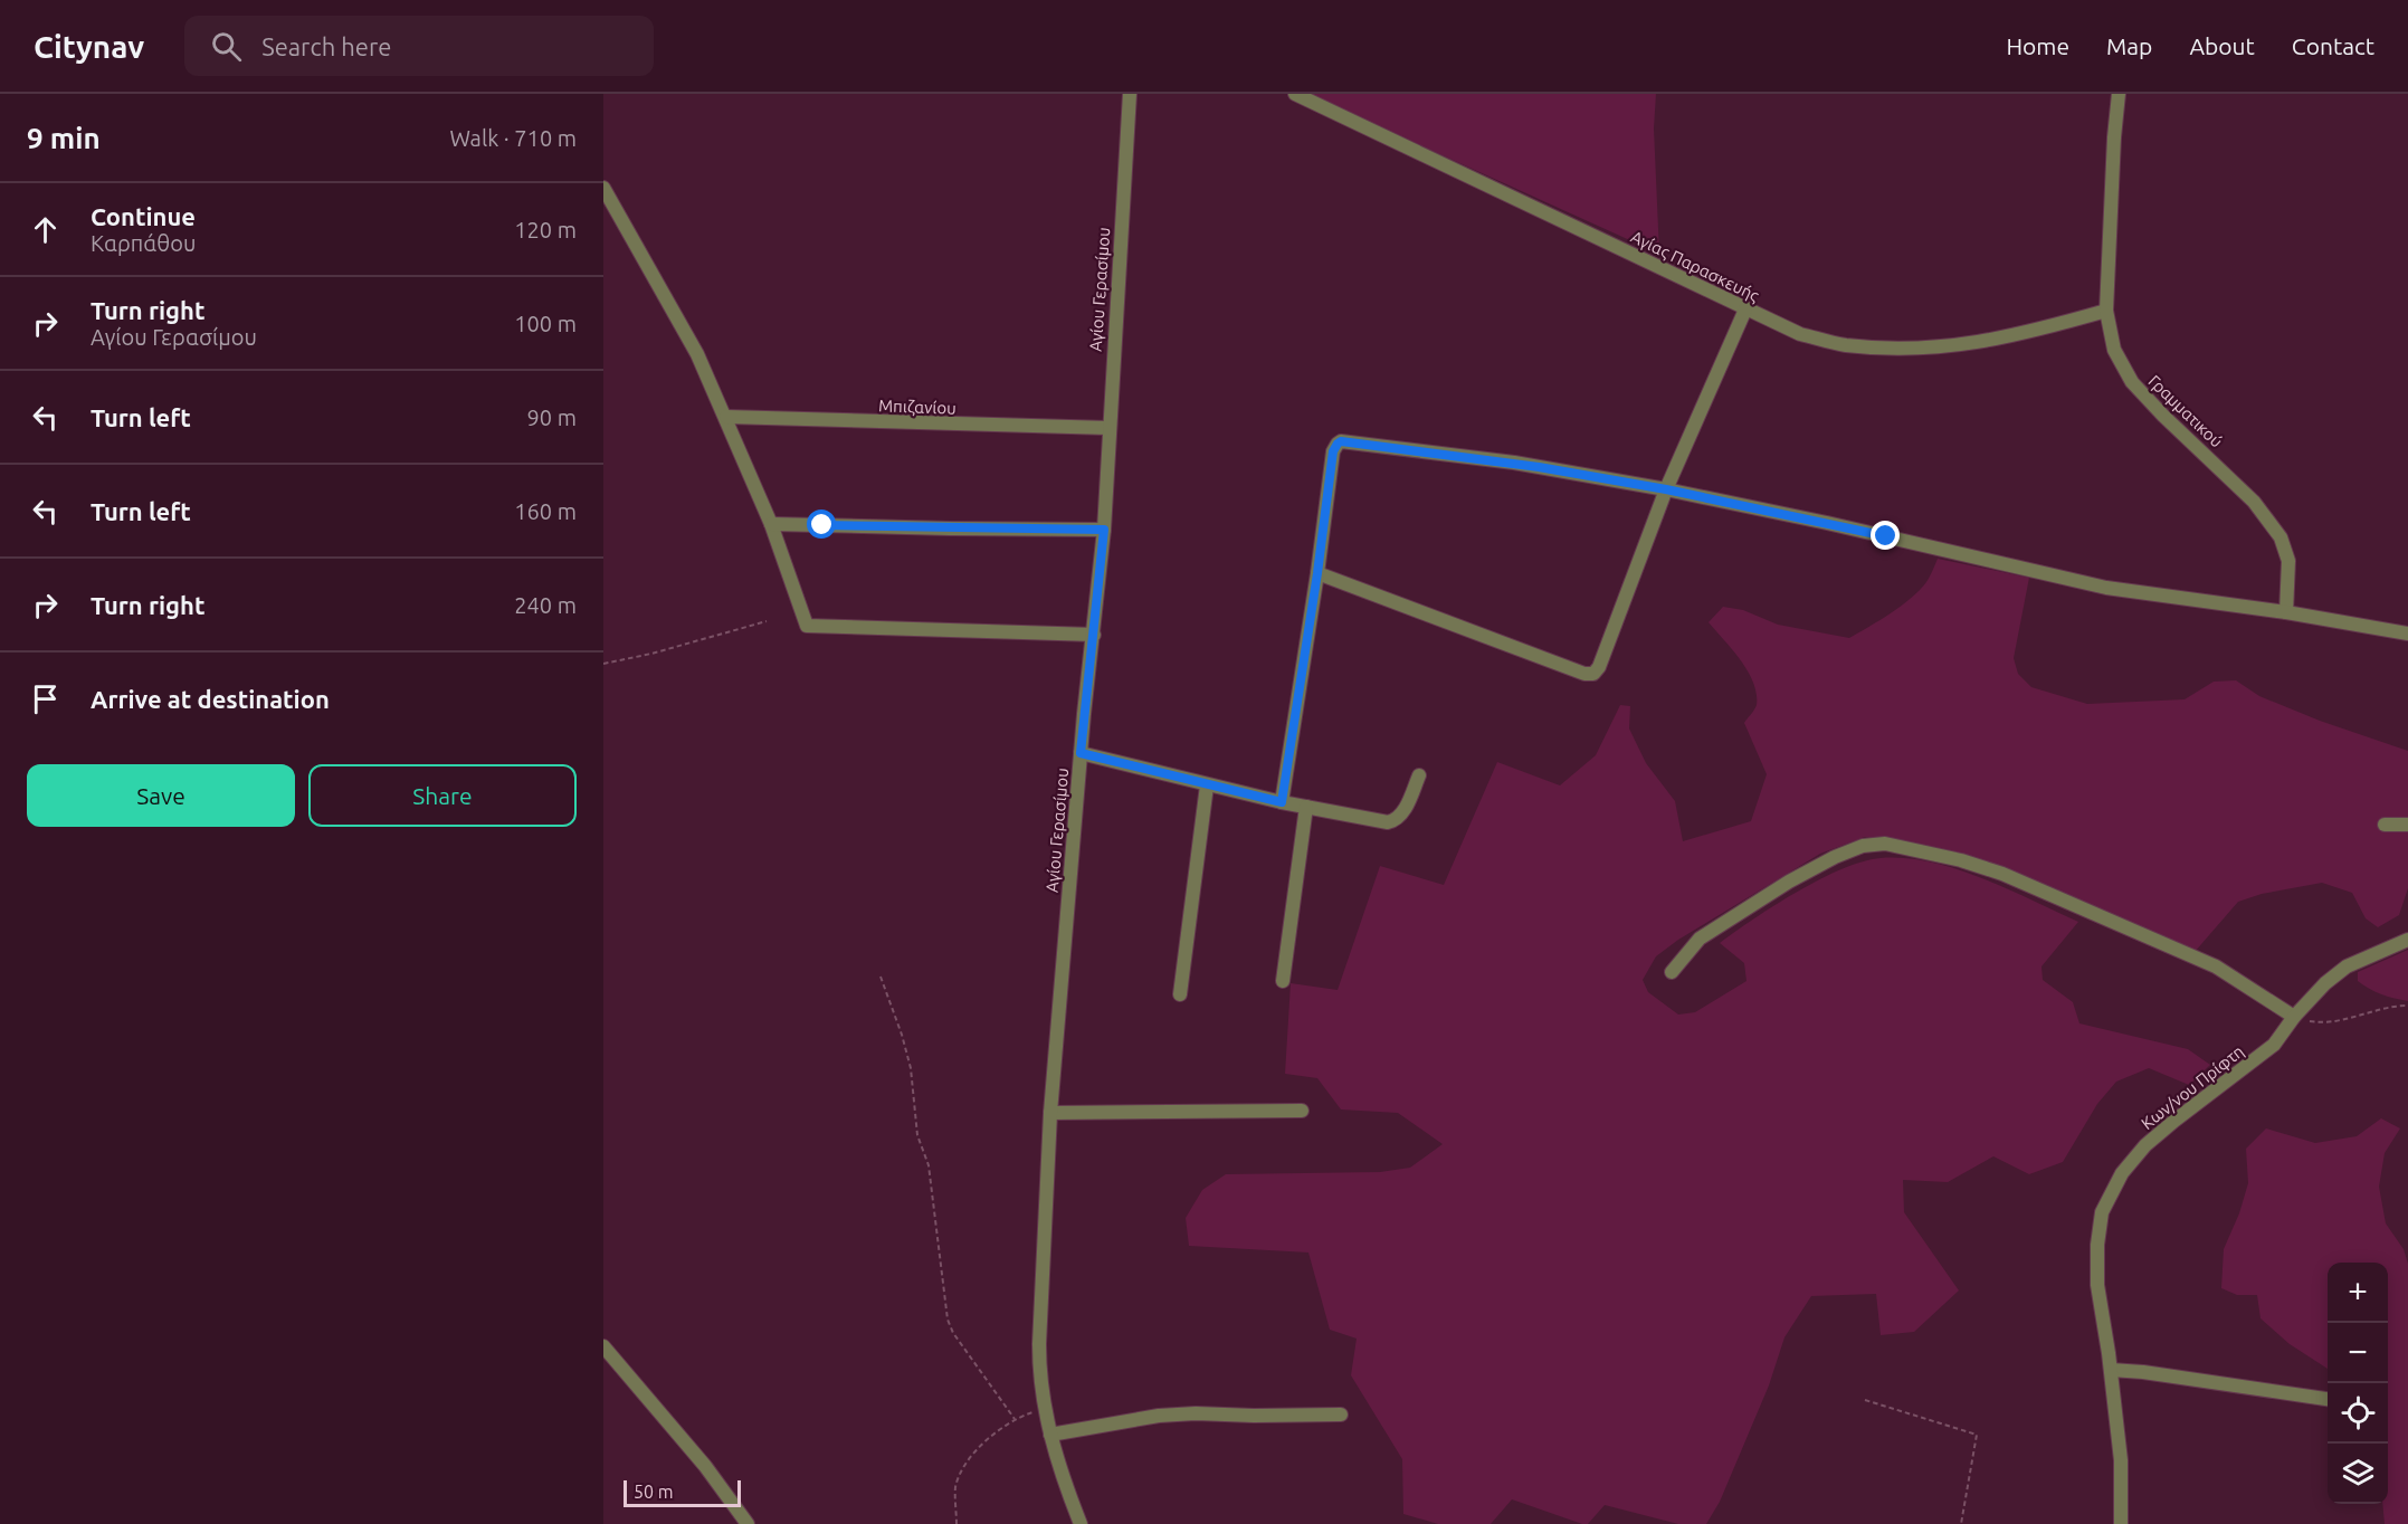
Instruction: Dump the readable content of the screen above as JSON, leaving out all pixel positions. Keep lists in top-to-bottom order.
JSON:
{
  "streets": {
    "street": [
      "Αγίας Παρασκευής",
      "Αγίου Γερασίμου",
      "Μπιζανίου",
      "Γραμματικού",
      "Κων/νου Πρίφτη"
    ]
  },
  "crossings": [
    ["Αγίας Παρασκευής", "Γραμματικού"],
    ["Αγίου Γερασίμου", "Μπιζανίου"]
  ],
  "scale_bar": "50 m",
  "page": {
    "header": "Citynav",
    "search": "Search here",
    "nav": [
      "Home",
      "Map",
      "About",
      "Contact"
    ],
    "heading": ["9 min", "Walk · 710 m"],
    "list": [
      ["Continue", "Καρπάθου", "120 m"],
      ["Turn right", "Αγίου Γερασίμου", "100 m"],
      ["Turn left", "90 m"],
      ["Turn left", "160 m"],
      ["Turn right", "240 m"],
      "Arrive at destination"
    ],
    "buttons": ["Save", "Share"],
    "map_buttons": ["+", "−"],
    "scale": "50 m"
  }
}
